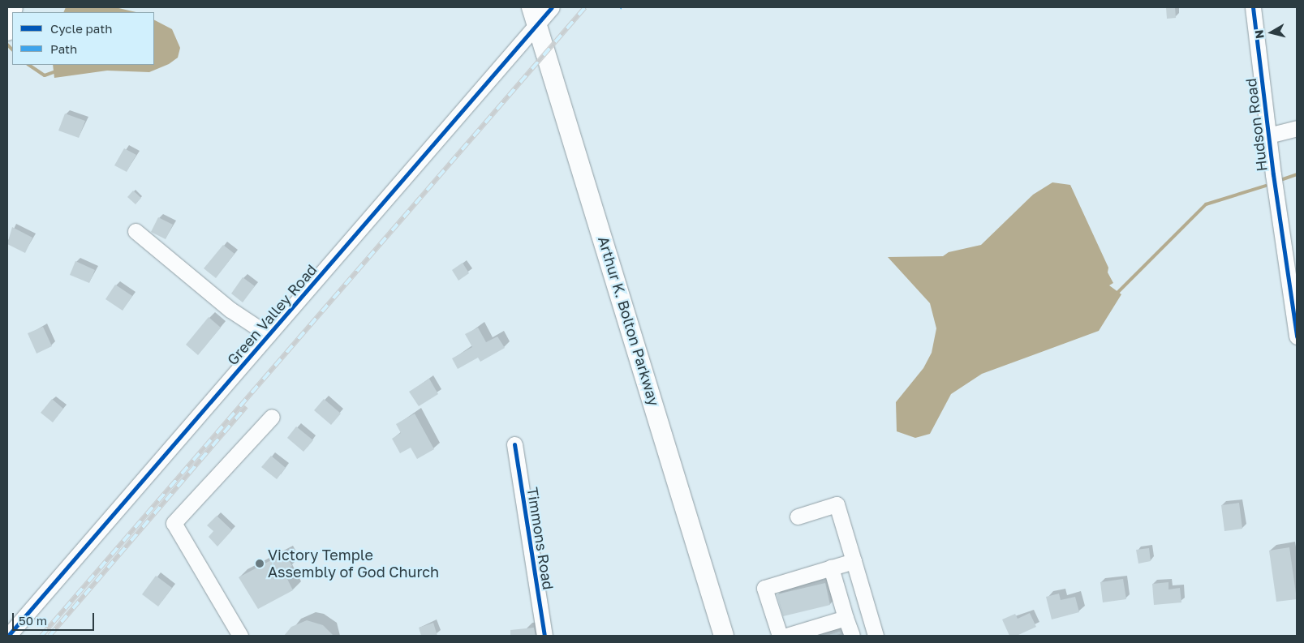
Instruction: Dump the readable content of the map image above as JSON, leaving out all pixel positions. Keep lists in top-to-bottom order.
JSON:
{
  "streets": {
    "main road": ["Arthur K. Bolton Parkway"],
    "street": ["Hudson Road", "Green Valley Road", "Timmons Road"]
  },
  "crossings": [
    ["Green Valley Road", "Arthur K. Bolton Parkway"]
  ],
  "places": ["Victory Temple Assembly of God Church"],
  "legend": ["Cycle path", "Path"],
  "scale_bar": "50 m",
  "north": "left"
}
